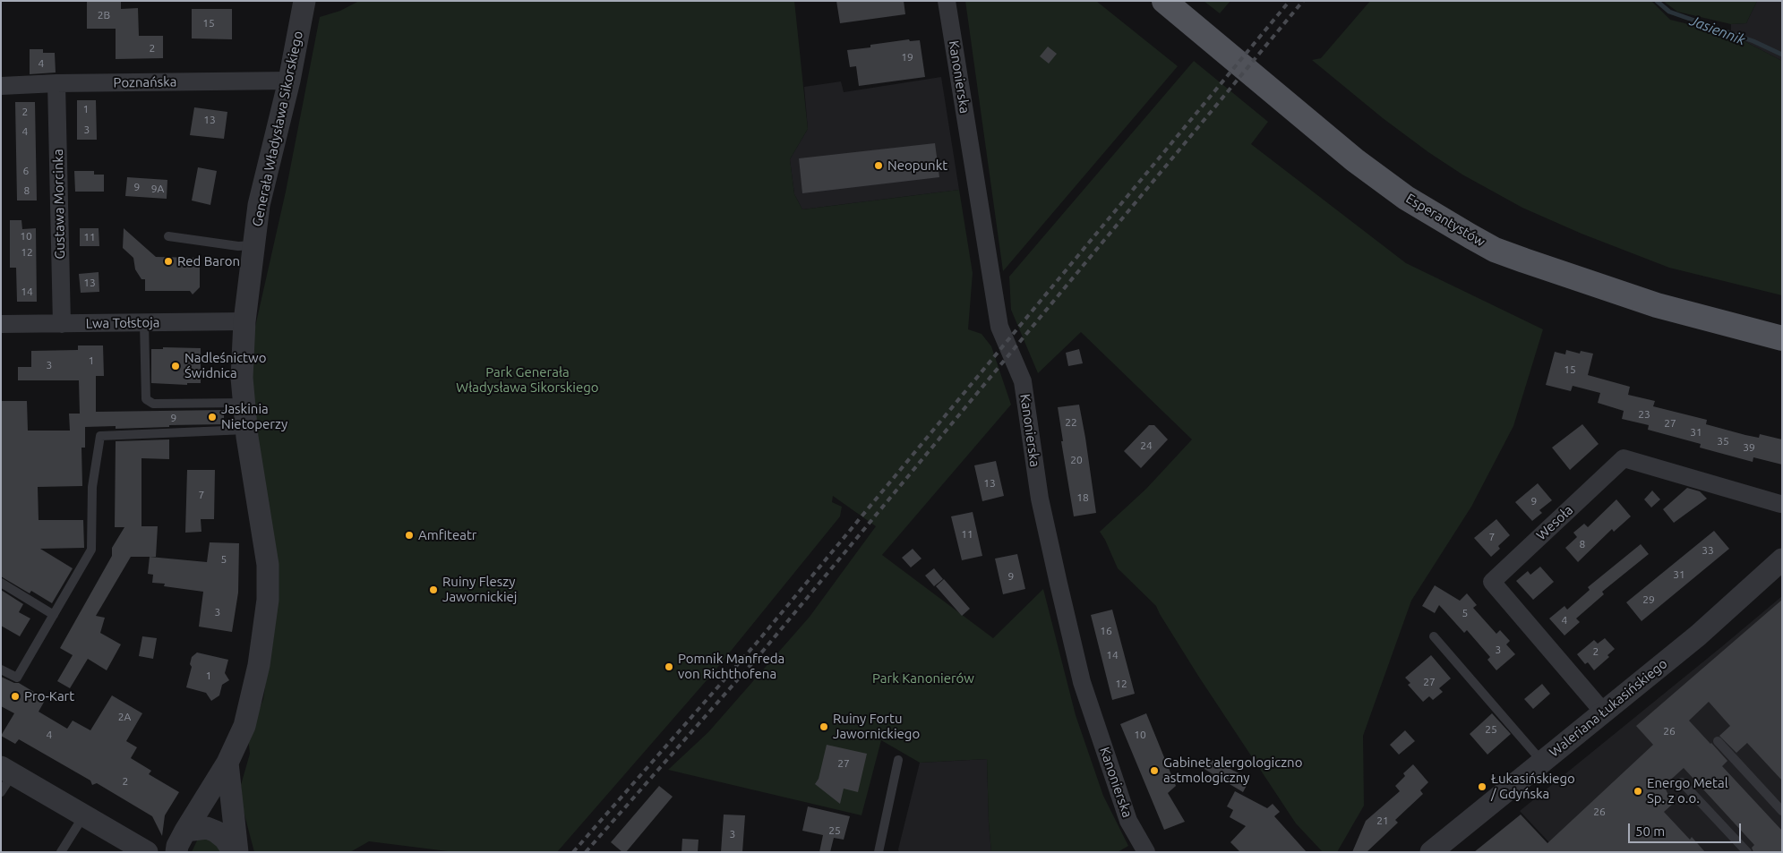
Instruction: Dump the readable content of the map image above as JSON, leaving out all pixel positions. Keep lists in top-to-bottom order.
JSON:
{
  "streets": {
    "main road": ["Esperantystów"],
    "street": [
      "Kanonierska",
      "Poznańska",
      "Generała Władysława Sikorskiego",
      "Gustawa Morcinka",
      "Lwa Tołstoja",
      "Wesoła",
      "Waleriana Łukasińskiego"
    ]
  },
  "crossings": [
    ["Poznańska", "Generała Władysława Sikorskiego"],
    ["Poznańska", "Gustawa Morcinka"],
    ["Generała Władysława Sikorskiego", "Lwa Tołstoja"],
    ["Gustawa Morcinka", "Lwa Tołstoja"],
    ["Wesoła", "Waleriana Łukasińskiego"]
  ],
  "water": ["Jasiennik"],
  "parks": ["Park Generała Władysława Sikorskiego", "Park Kanonierów"],
  "places": [
    "Neopunkt",
    "Red Baron",
    "Nadleśnictwo Świdnica",
    "Jaskinia Nietoperzy",
    "Amfiteatr",
    "Ruiny Fleszy Jawornickiej",
    "Pomnik Manfreda von Richthofena",
    "Pro-Kart",
    "Ruiny Fortu Jawornickiego",
    "Gabinet alergologiczno astmologiczny",
    "Łukasińskiego / Gdyńska",
    "Energo Metal Sp. z o.o."
  ],
  "house_numbers": [
    "2B",
    "15",
    "2",
    "19",
    "4",
    "1",
    "2",
    "13",
    "3",
    "4",
    "6",
    "9",
    "9A",
    "8",
    "10",
    "11",
    "12",
    "13",
    "14",
    "1",
    "3",
    "15",
    "23",
    "9",
    "22",
    "27",
    "31",
    "35",
    "24",
    "39",
    "20",
    "13",
    "7",
    "18",
    "9",
    "11",
    "7",
    "8",
    "33",
    "5",
    "31",
    "9",
    "29",
    "3",
    "5",
    "4",
    "16",
    "3",
    "2",
    "14",
    "1",
    "27",
    "12",
    "2A",
    "25",
    "26",
    "4",
    "10",
    "27",
    "2",
    "26",
    "21",
    "25",
    "3"
  ],
  "scale_bar": "50 m"
}
